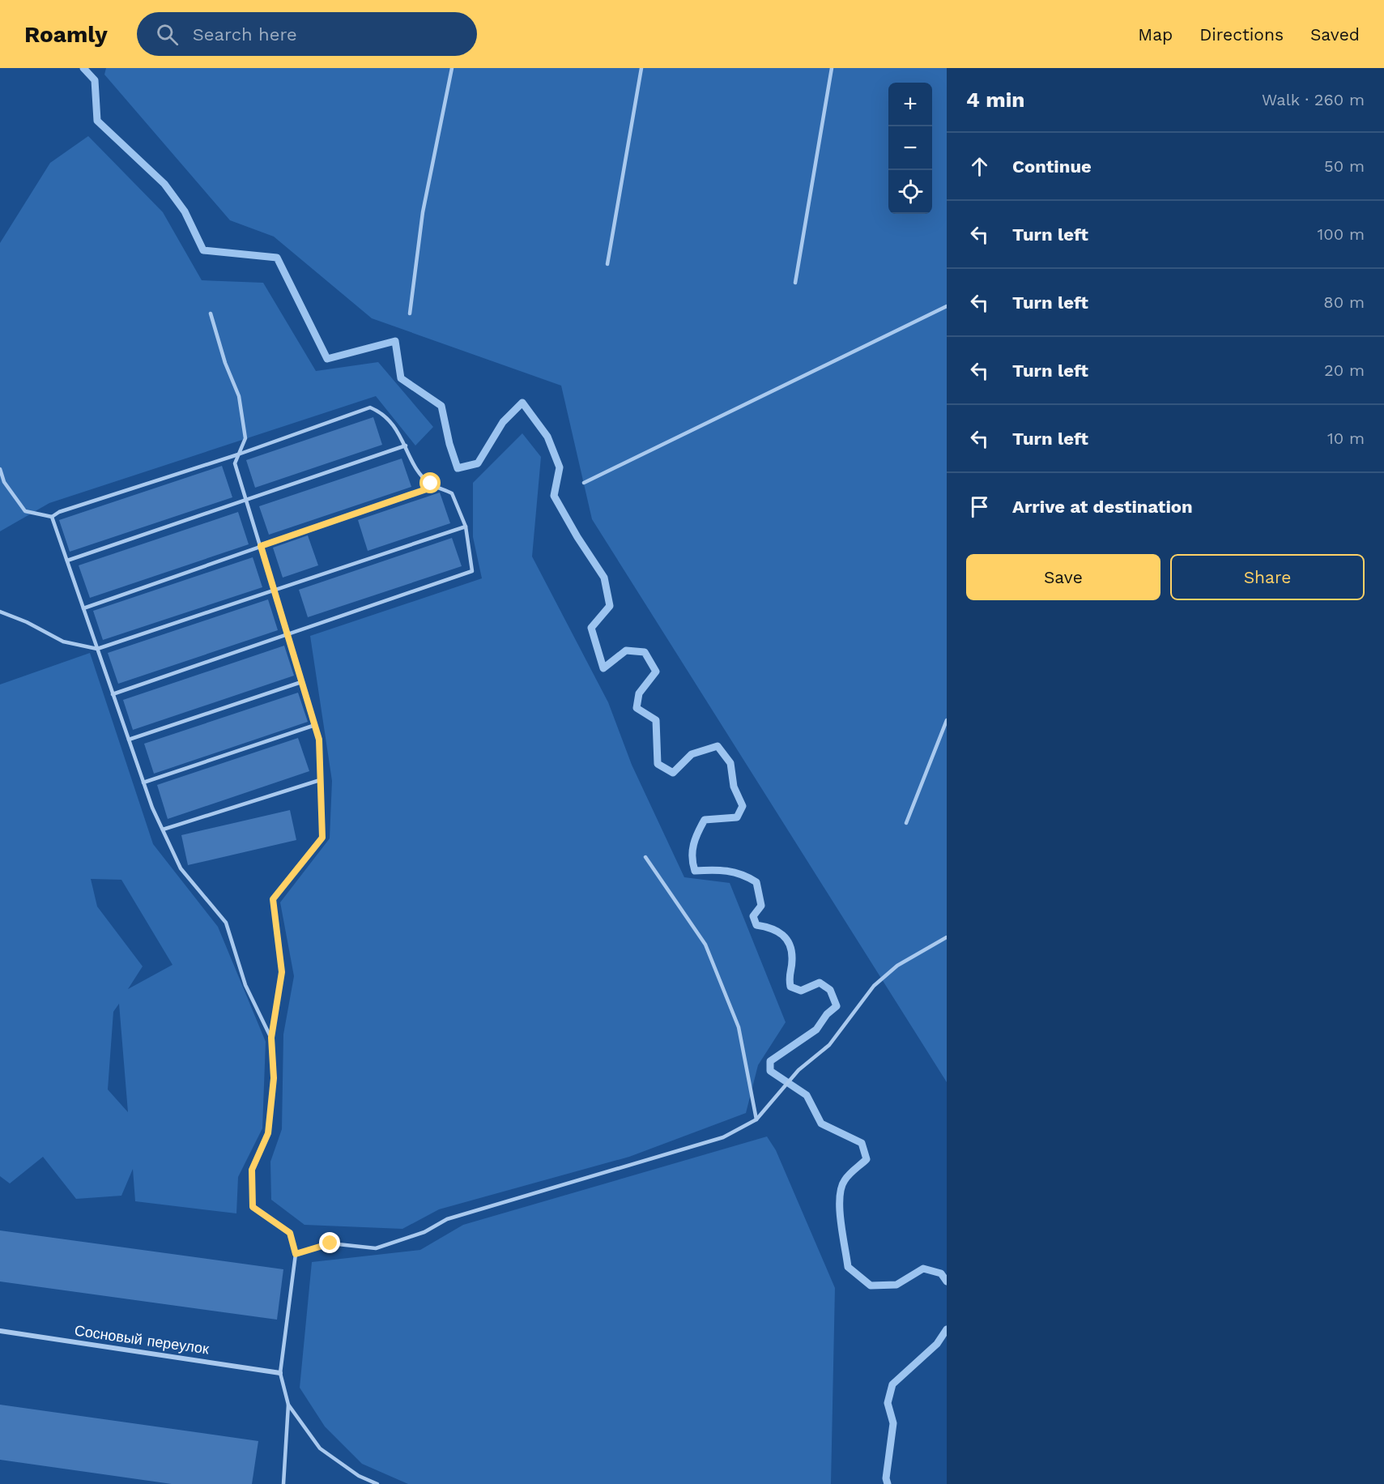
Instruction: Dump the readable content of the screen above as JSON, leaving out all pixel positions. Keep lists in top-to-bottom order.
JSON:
{
  "streets": {
    "street": ["Сосновый переулок"]
  },
  "page": {
    "header": "Roamly",
    "search": "Search here",
    "nav": ["Map", "Directions", "Saved"],
    "heading": ["4 min", "Walk · 260 m"],
    "map_buttons": ["+", "−"],
    "list": [
      ["Continue", "50 m"],
      ["Turn left", "100 m"],
      ["Turn left", "80 m"],
      ["Turn left", "20 m"],
      ["Turn left", "10 m"],
      "Arrive at destination"
    ],
    "buttons": ["Save", "Share"]
  }
}
